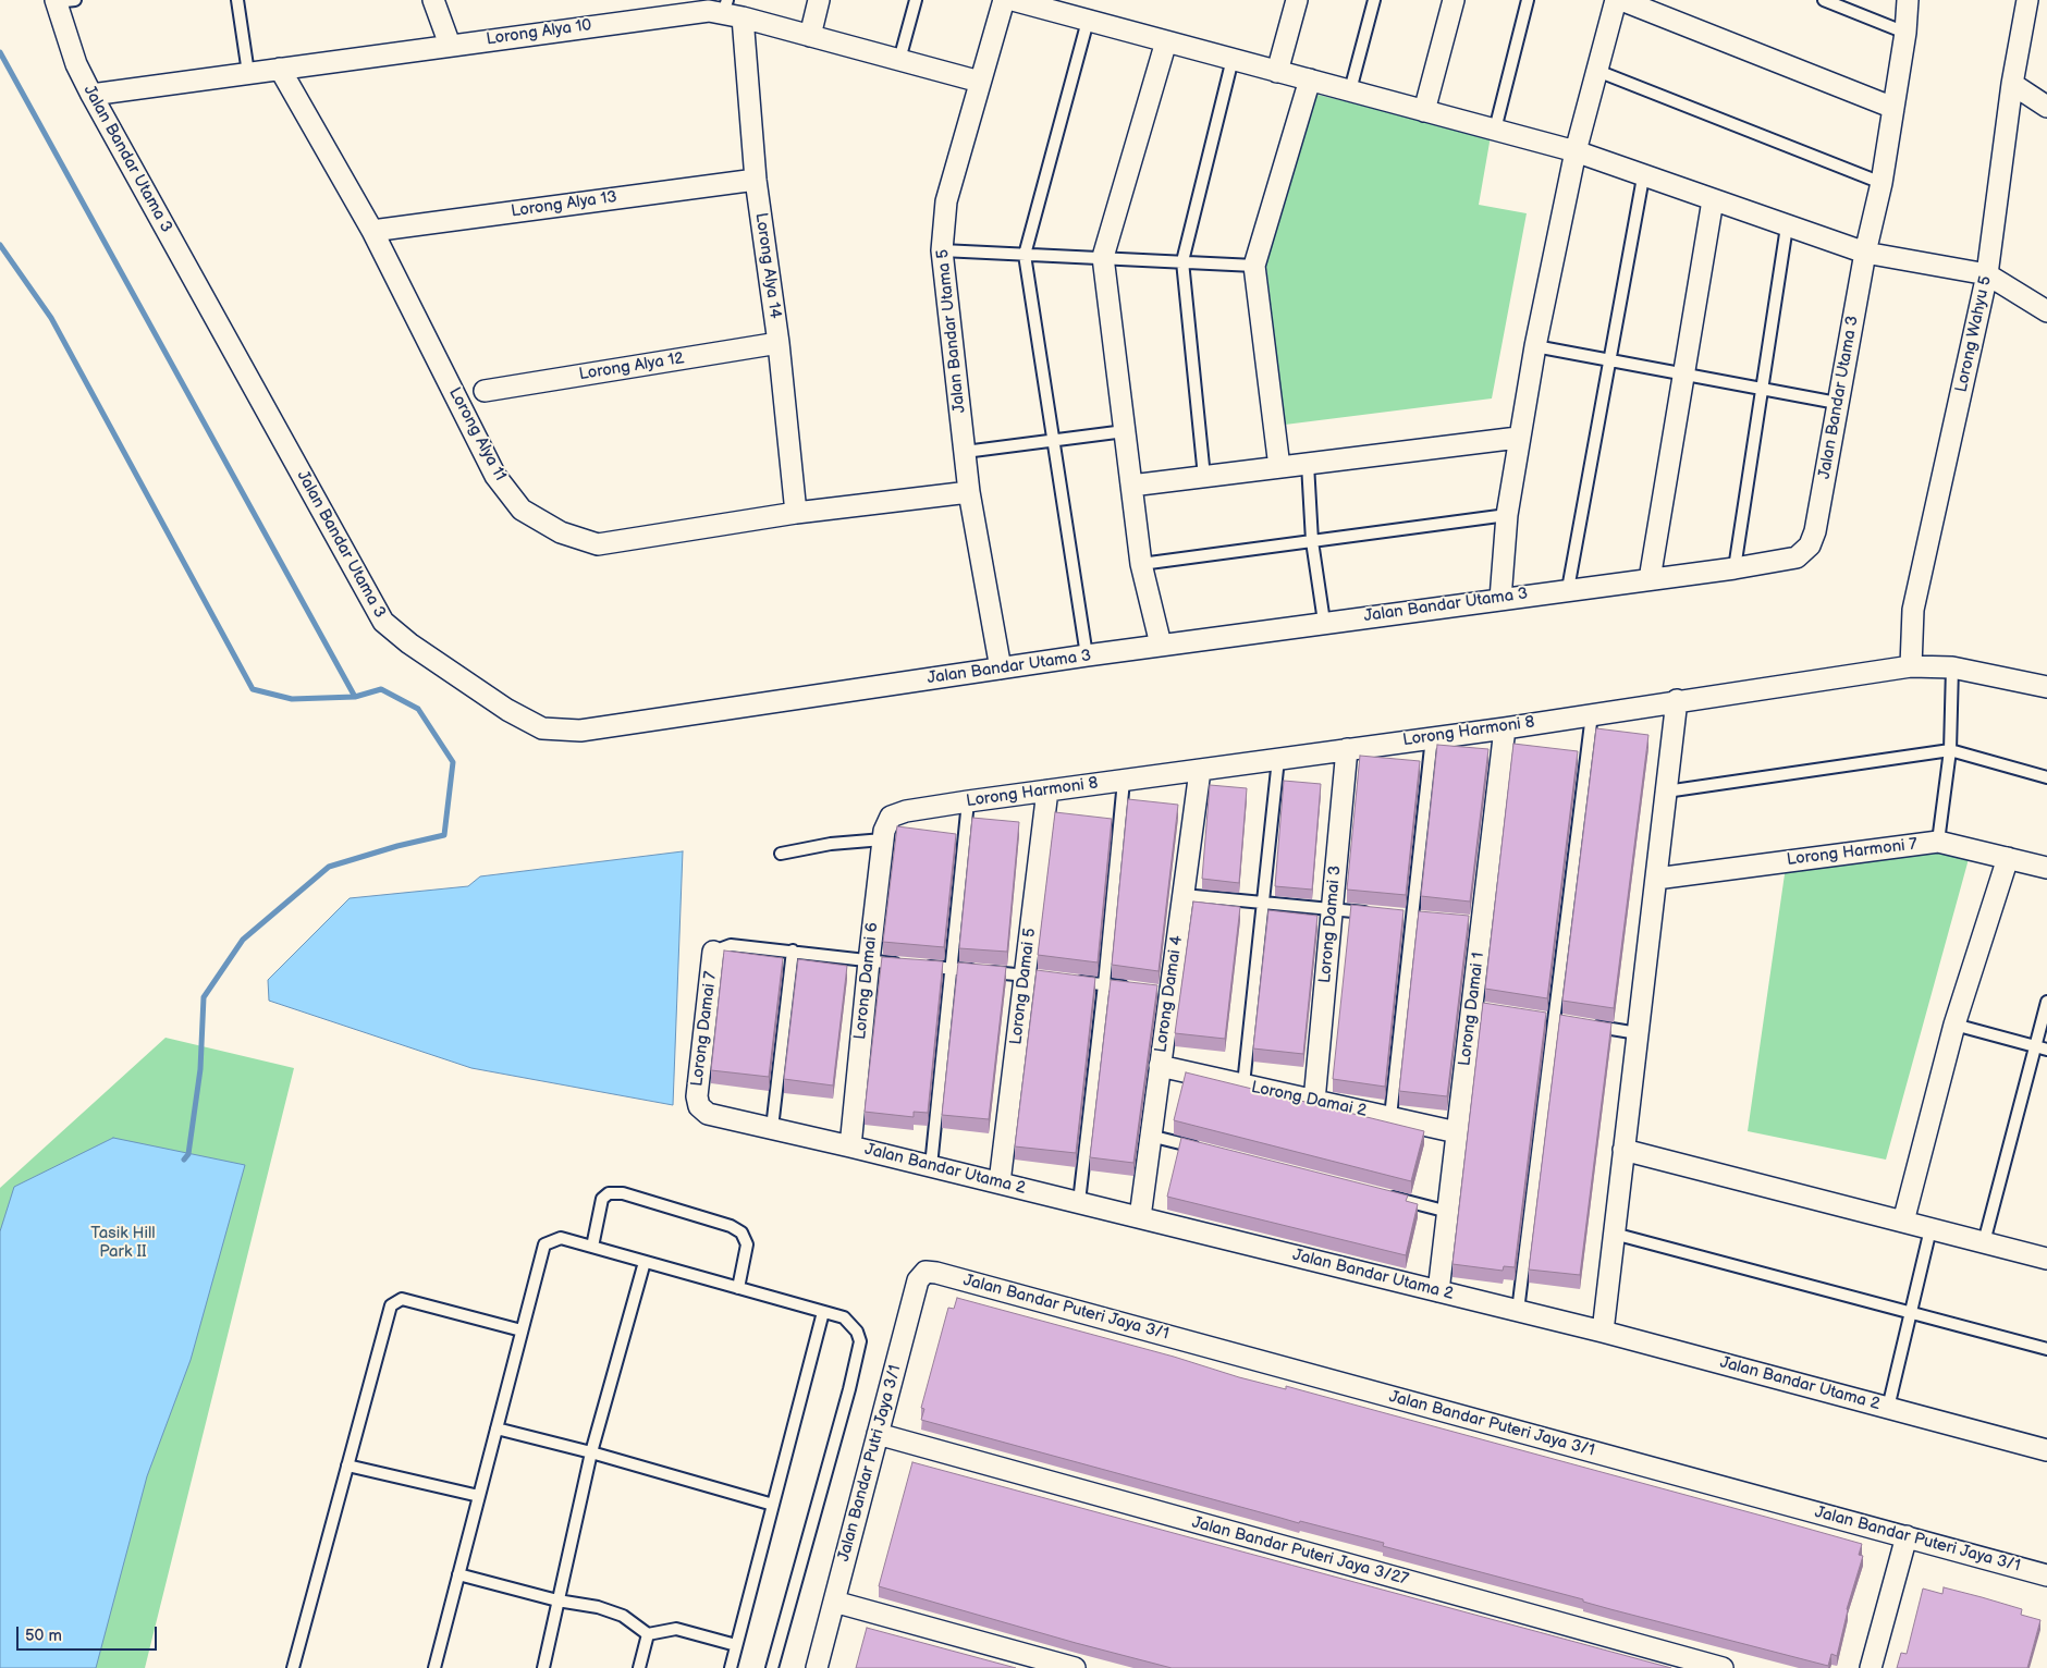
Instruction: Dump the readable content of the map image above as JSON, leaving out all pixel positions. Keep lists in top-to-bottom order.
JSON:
{
  "streets": {
    "street": [
      "Lorong Alya 10",
      "Jalan Bandar Utama 3",
      "Lorong Alya 13",
      "Lorong Alya 14",
      "Jalan Bandar Utama 5",
      "Lorong Wahyu 5",
      "Lorong Alya 12",
      "Lorong Alya 11",
      "Lorong Harmoni 8",
      "Lorong Harmoni 7",
      "Lorong Damai 3",
      "Lorong Damai 6",
      "Lorong Damai 5",
      "Lorong Damai 4",
      "Lorong Damai 1",
      "Lorong Damai 7",
      "Lorong Damai 2",
      "Jalan Bandar Utama 2",
      "Jalan Bandar Puteri Jaya 3/1",
      "Jalan Bandar Putri Jaya 3/1",
      "Jalan Bandar Puteri Jaya 3/27"
    ]
  },
  "crossings": [
    ["Lorong Alya 10", "Jalan Bandar Utama 3"],
    ["Lorong Alya 10", "Lorong Alya 14"],
    ["Lorong Alya 10", "Jalan Bandar Utama 5"],
    ["Lorong Alya 10", "Lorong Alya 11"],
    ["Jalan Bandar Utama 3", "Jalan Bandar Utama 5"],
    ["Lorong Alya 13", "Lorong Alya 14"],
    ["Lorong Alya 13", "Lorong Alya 11"],
    ["Lorong Alya 14", "Lorong Alya 12"],
    ["Lorong Alya 14", "Lorong Alya 11"],
    ["Jalan Bandar Utama 5", "Lorong Alya 11"],
    ["Lorong Wahyu 5", "Lorong Harmoni 8"],
    ["Lorong Harmoni 8", "Lorong Damai 3"],
    ["Lorong Harmoni 8", "Lorong Damai 6"],
    ["Lorong Harmoni 8", "Lorong Damai 5"],
    ["Lorong Harmoni 8", "Lorong Damai 4"],
    ["Lorong Harmoni 8", "Lorong Damai 1"],
    ["Lorong Damai 3", "Lorong Damai 2"],
    ["Lorong Damai 6", "Jalan Bandar Utama 2"],
    ["Lorong Damai 5", "Jalan Bandar Utama 2"],
    ["Lorong Damai 4", "Lorong Damai 2"],
    ["Lorong Damai 4", "Jalan Bandar Utama 2"],
    ["Lorong Damai 1", "Lorong Damai 2"],
    ["Lorong Damai 1", "Jalan Bandar Utama 2"],
    ["Lorong Damai 7", "Jalan Bandar Utama 2"],
    ["Jalan Bandar Puteri Jaya 3/1", "Jalan Bandar Putri Jaya 3/1"],
    ["Jalan Bandar Putri Jaya 3/1", "Jalan Bandar Puteri Jaya 3/27"]
  ],
  "parks": ["Tasik Hill Park II"],
  "scale_bar": "50 m"
}
